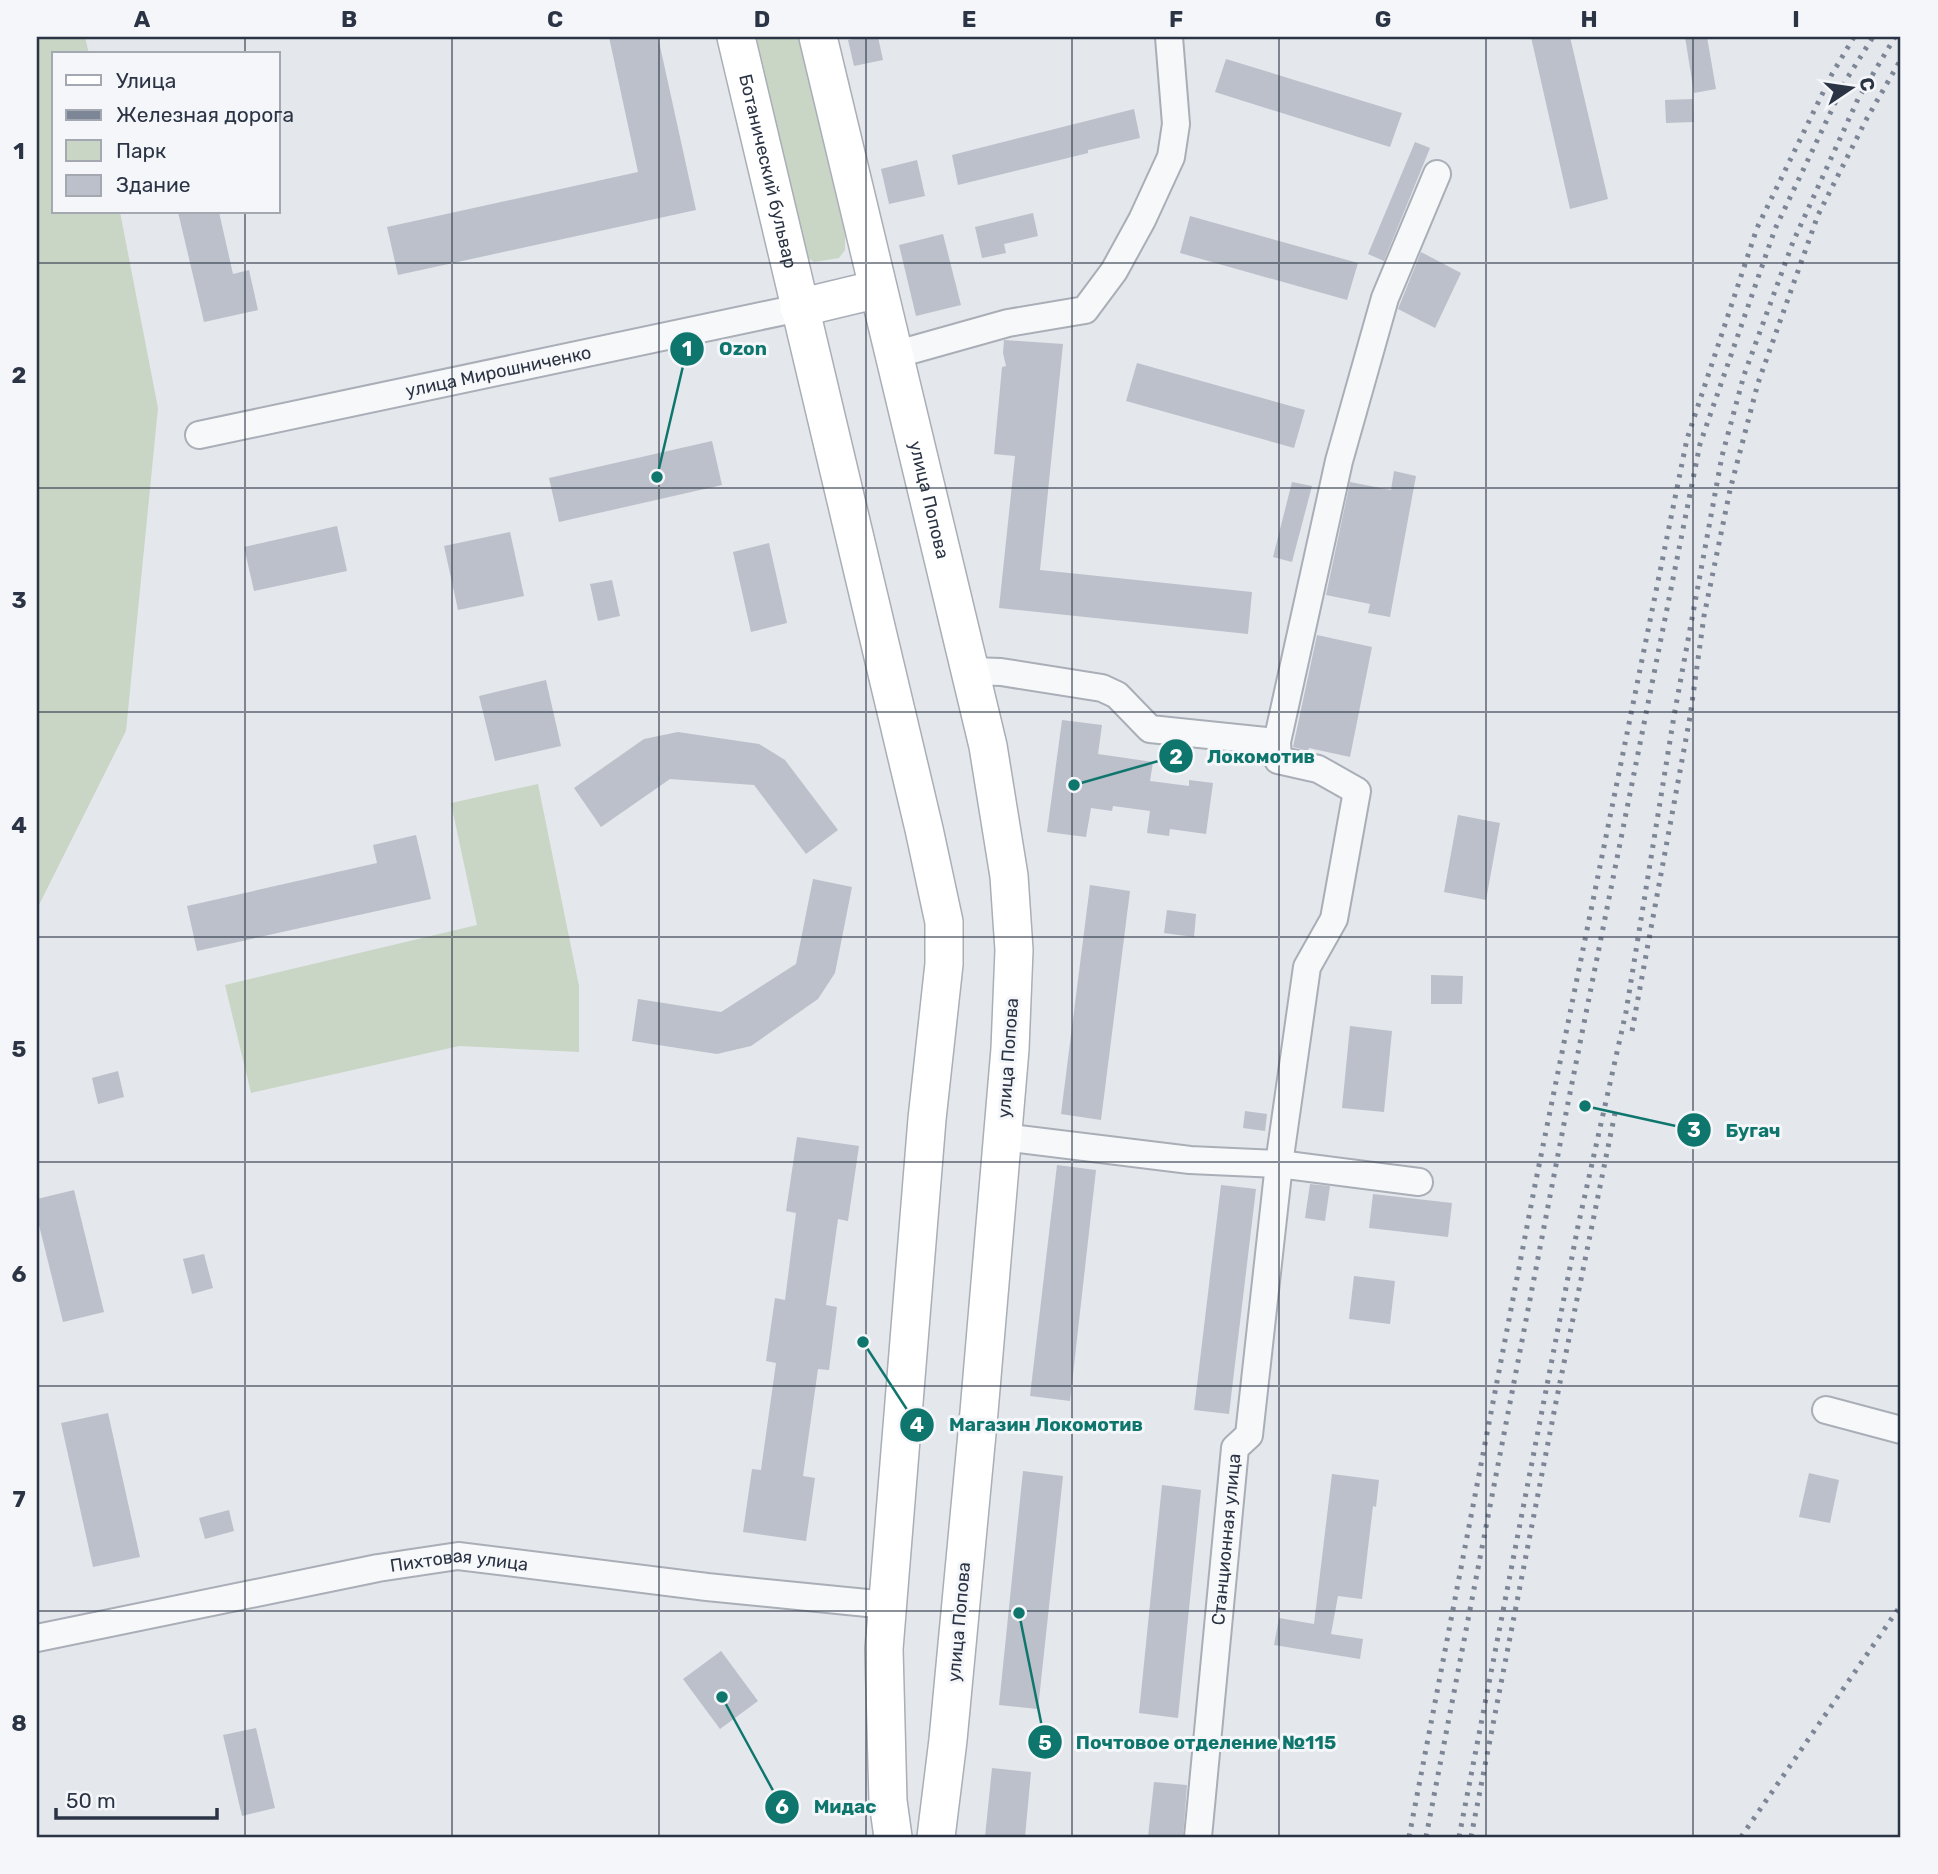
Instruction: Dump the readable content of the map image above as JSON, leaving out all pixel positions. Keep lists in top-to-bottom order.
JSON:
{
  "streets": {
    "street": [
      "Ботанический бульвар",
      "улица Мирошниченко",
      "улица Попова",
      "Станционная улица",
      "Пихтовая улица"
    ]
  },
  "crossings": [
    ["Ботанический бульвар", "улица Мирошниченко"]
  ],
  "places": [
    "Ozon",
    "Локомотив",
    "Бугач",
    "Магазин Локомотив",
    "Почтовое отделение №115",
    "Мидас"
  ],
  "legend": [
    "Улица",
    "Железная дорога",
    "Парк",
    "Здание"
  ],
  "scale_bar": "50 m",
  "north": "right",
  "grid": {
    "columns": [
      "A",
      "B",
      "C",
      "D",
      "E",
      "F",
      "G",
      "H",
      "I"
    ],
    "rows": [
      "1",
      "2",
      "3",
      "4",
      "5",
      "6",
      "7",
      "8"
    ]
  }
}
